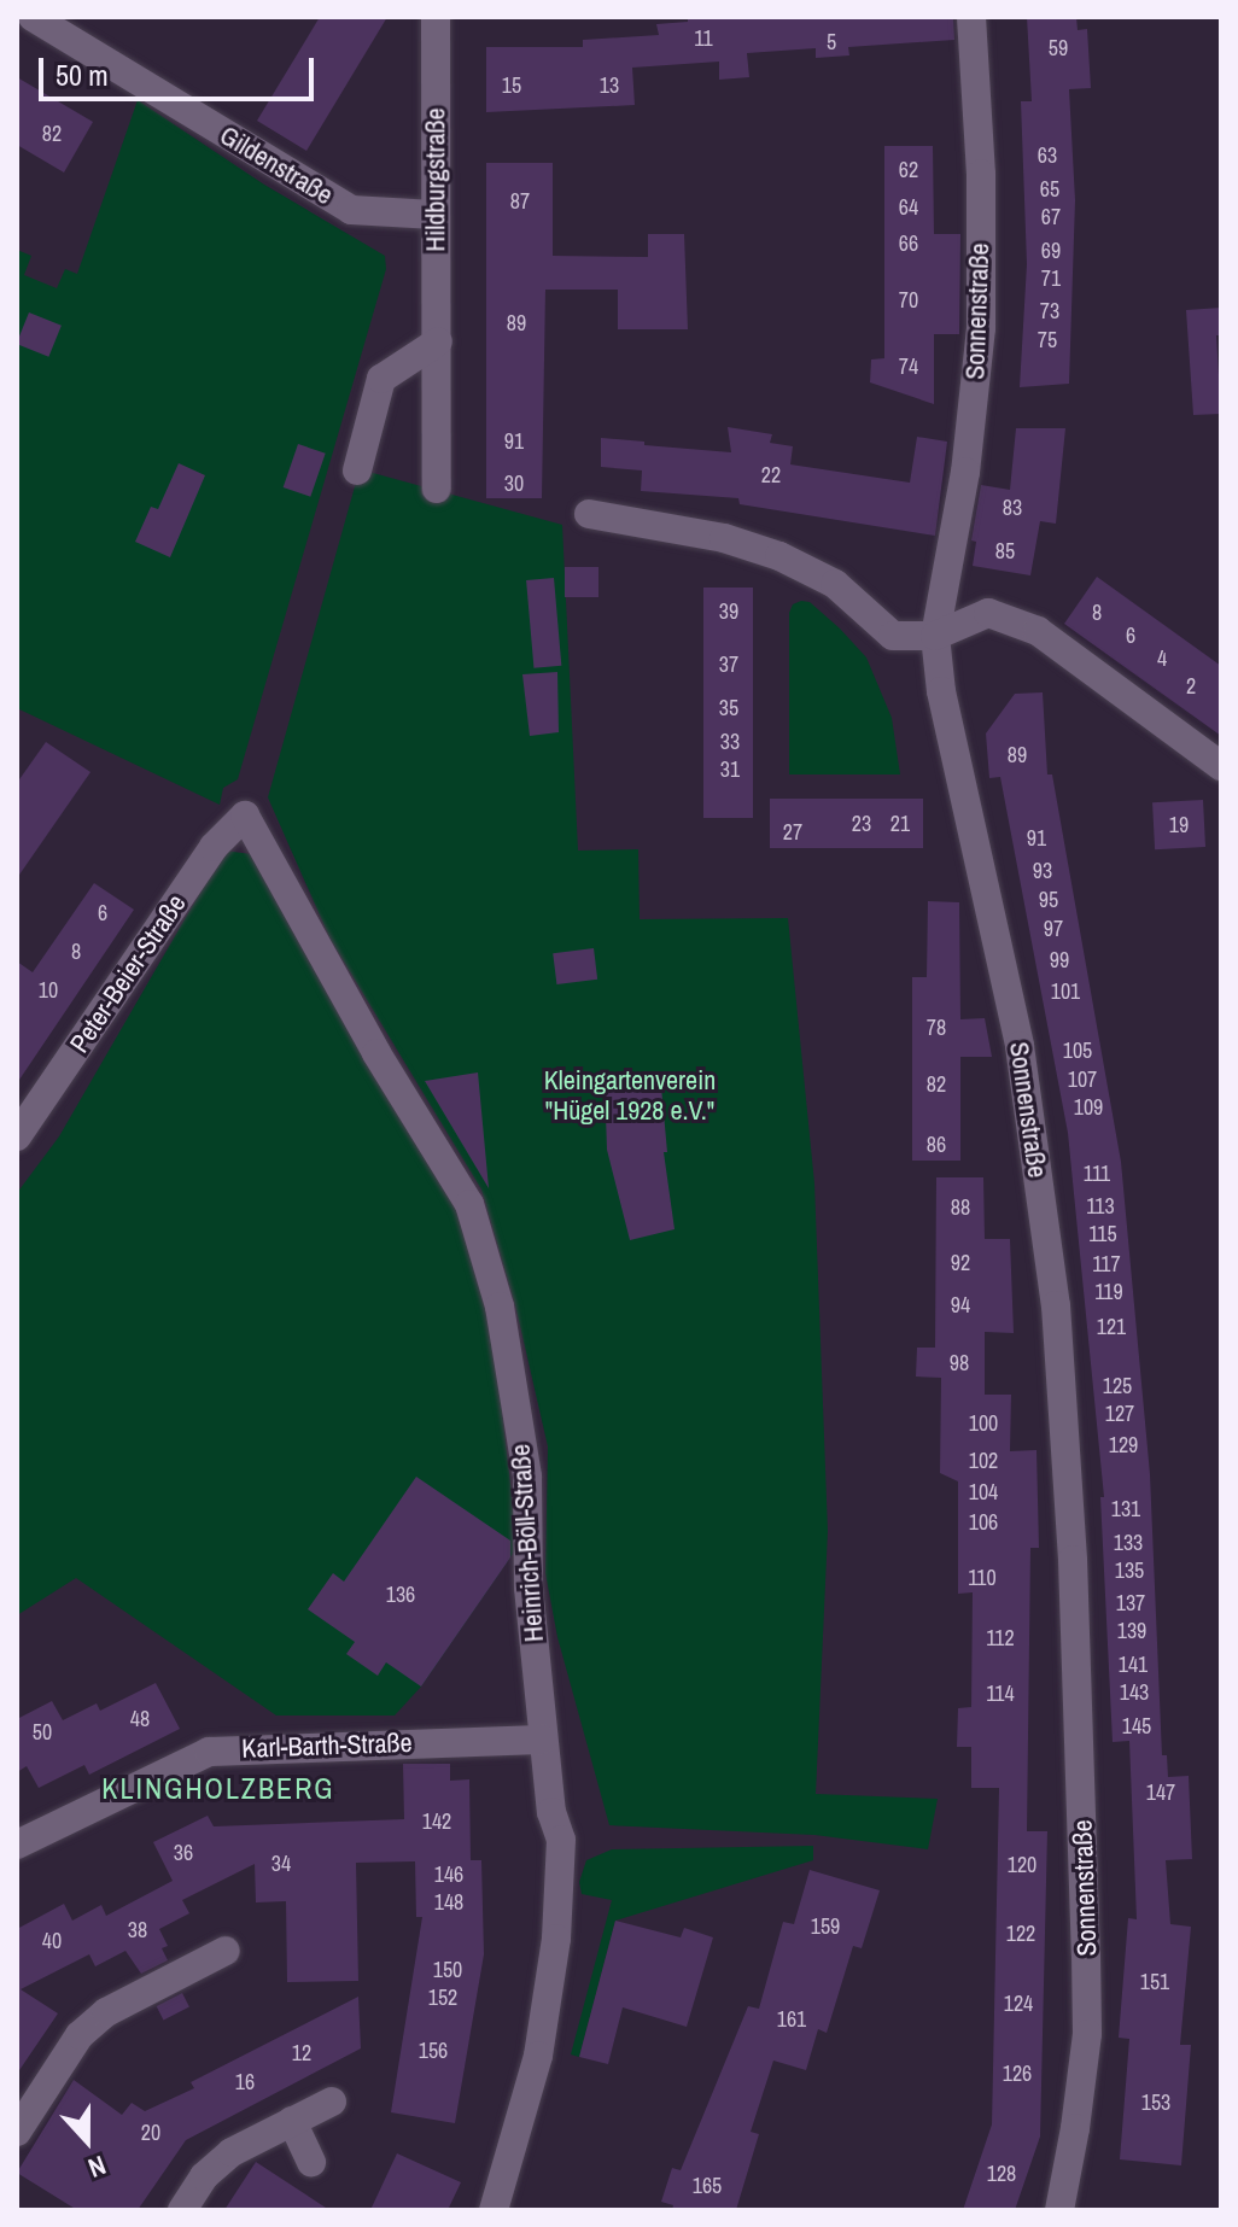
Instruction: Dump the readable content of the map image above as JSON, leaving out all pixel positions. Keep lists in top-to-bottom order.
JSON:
{
  "streets": {
    "street": [
      "Gildenstraße",
      "Hildburgstraße",
      "Sonnenstraße",
      "Peter-Beier-Straße",
      "Heinrich-Böll-Straße",
      "Karl-Barth-Straße"
    ]
  },
  "crossings": [
    ["Gildenstraße", "Hildburgstraße"],
    ["Peter-Beier-Straße", "Heinrich-Böll-Straße"],
    ["Heinrich-Böll-Straße", "Karl-Barth-Straße"]
  ],
  "districts": ["KLINGHOLZBERG"],
  "parks": ["Kleingartenverein \"Hügel 1928 e.V.\""],
  "house_numbers": [
    "11",
    "5",
    "59",
    "15",
    "13",
    "82",
    "63",
    "62",
    "65",
    "87",
    "64",
    "67",
    "66",
    "69",
    "71",
    "70",
    "73",
    "89",
    "75",
    "74",
    "91",
    "22",
    "30",
    "83",
    "85",
    "39",
    "8",
    "6",
    "4",
    "37",
    "2",
    "35",
    "33",
    "89",
    "31",
    "23",
    "21",
    "19",
    "27",
    "91",
    "93",
    "95",
    "6",
    "97",
    "8",
    "99",
    "10",
    "101",
    "78",
    "105",
    "107",
    "82",
    "109",
    "86",
    "111",
    "113",
    "88",
    "115",
    "92",
    "117",
    "119",
    "94",
    "121",
    "98",
    "125",
    "127",
    "100",
    "129",
    "102",
    "104",
    "131",
    "106",
    "133",
    "135",
    "110",
    "136",
    "137",
    "139",
    "112",
    "141",
    "143",
    "114",
    "48",
    "145",
    "50",
    "147",
    "142",
    "36",
    "34",
    "120",
    "146",
    "148",
    "159",
    "38",
    "122",
    "40",
    "150",
    "151",
    "152",
    "124",
    "161",
    "156",
    "12",
    "126",
    "16",
    "153",
    "20",
    "128",
    "165"
  ],
  "scale_bar": "50 m",
  "north": "bottom"
}
